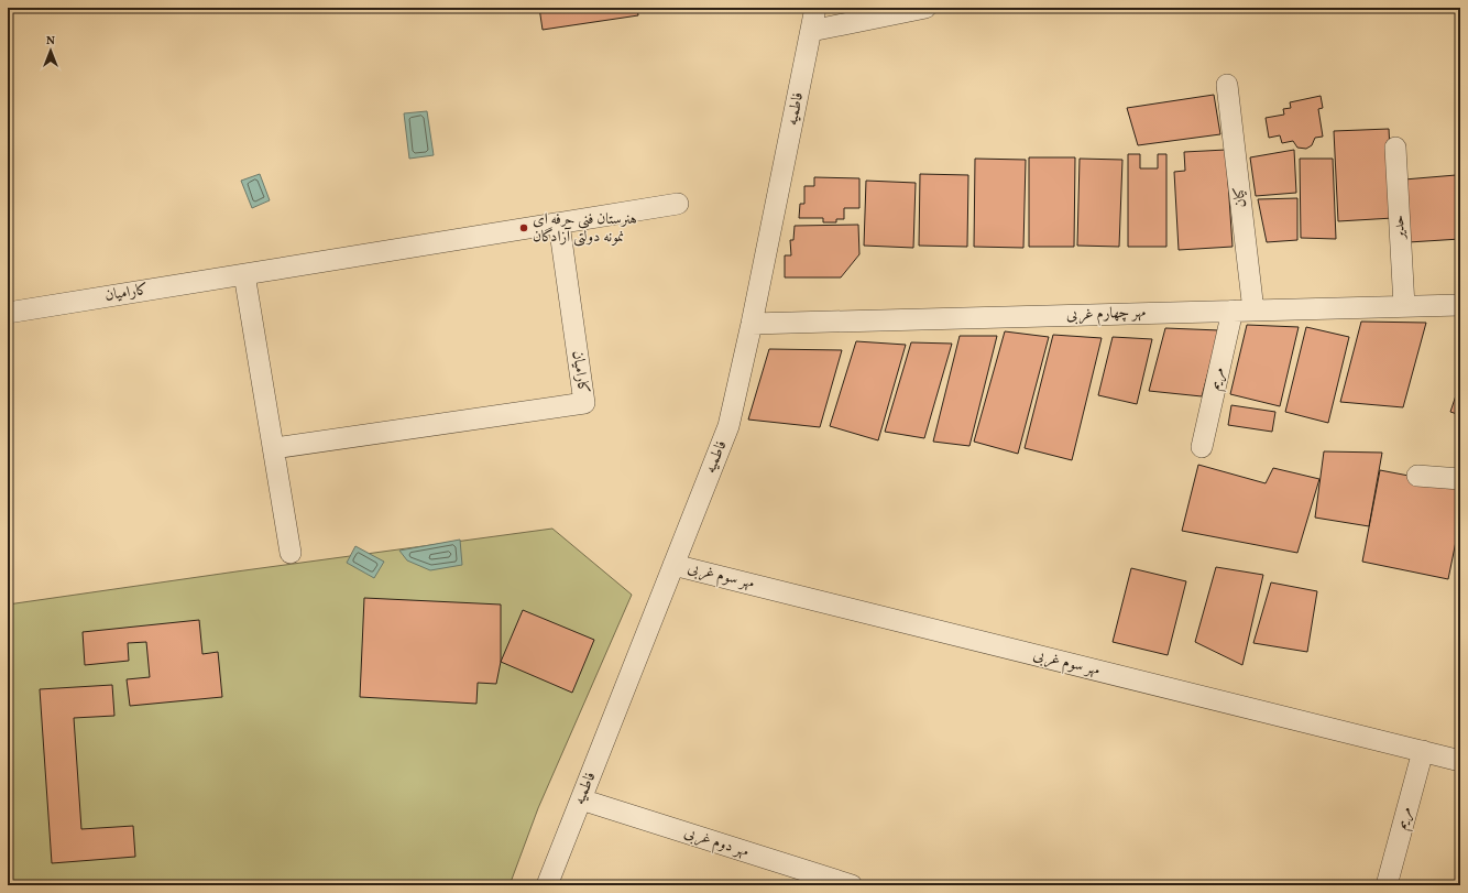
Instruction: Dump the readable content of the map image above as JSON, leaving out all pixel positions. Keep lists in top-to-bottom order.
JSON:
{
  "streets": {
    "street": [
      "فاطمیه",
      "کیان",
      "حدیر",
      "کارامیان",
      "مهر چهارم غربی",
      "مریم",
      "مهر سوم غربی",
      "مهر دوم غربی"
    ]
  },
  "crossings": [
    ["فاطمیه", "مهر چهارم غربی"],
    ["فاطمیه", "مهر سوم غربی"],
    ["فاطمیه", "مهر دوم غربی"],
    ["کیان", "مهر چهارم غربی"],
    ["کیان", "مریم"],
    ["حدیر", "مهر چهارم غربی"],
    ["مهر چهارم غربی", "مریم"],
    ["مریم", "مهر سوم غربی"]
  ],
  "places": ["هنرستان فنی حرفه ای نمونه دولتی آزادگان"],
  "north": "top"
}
